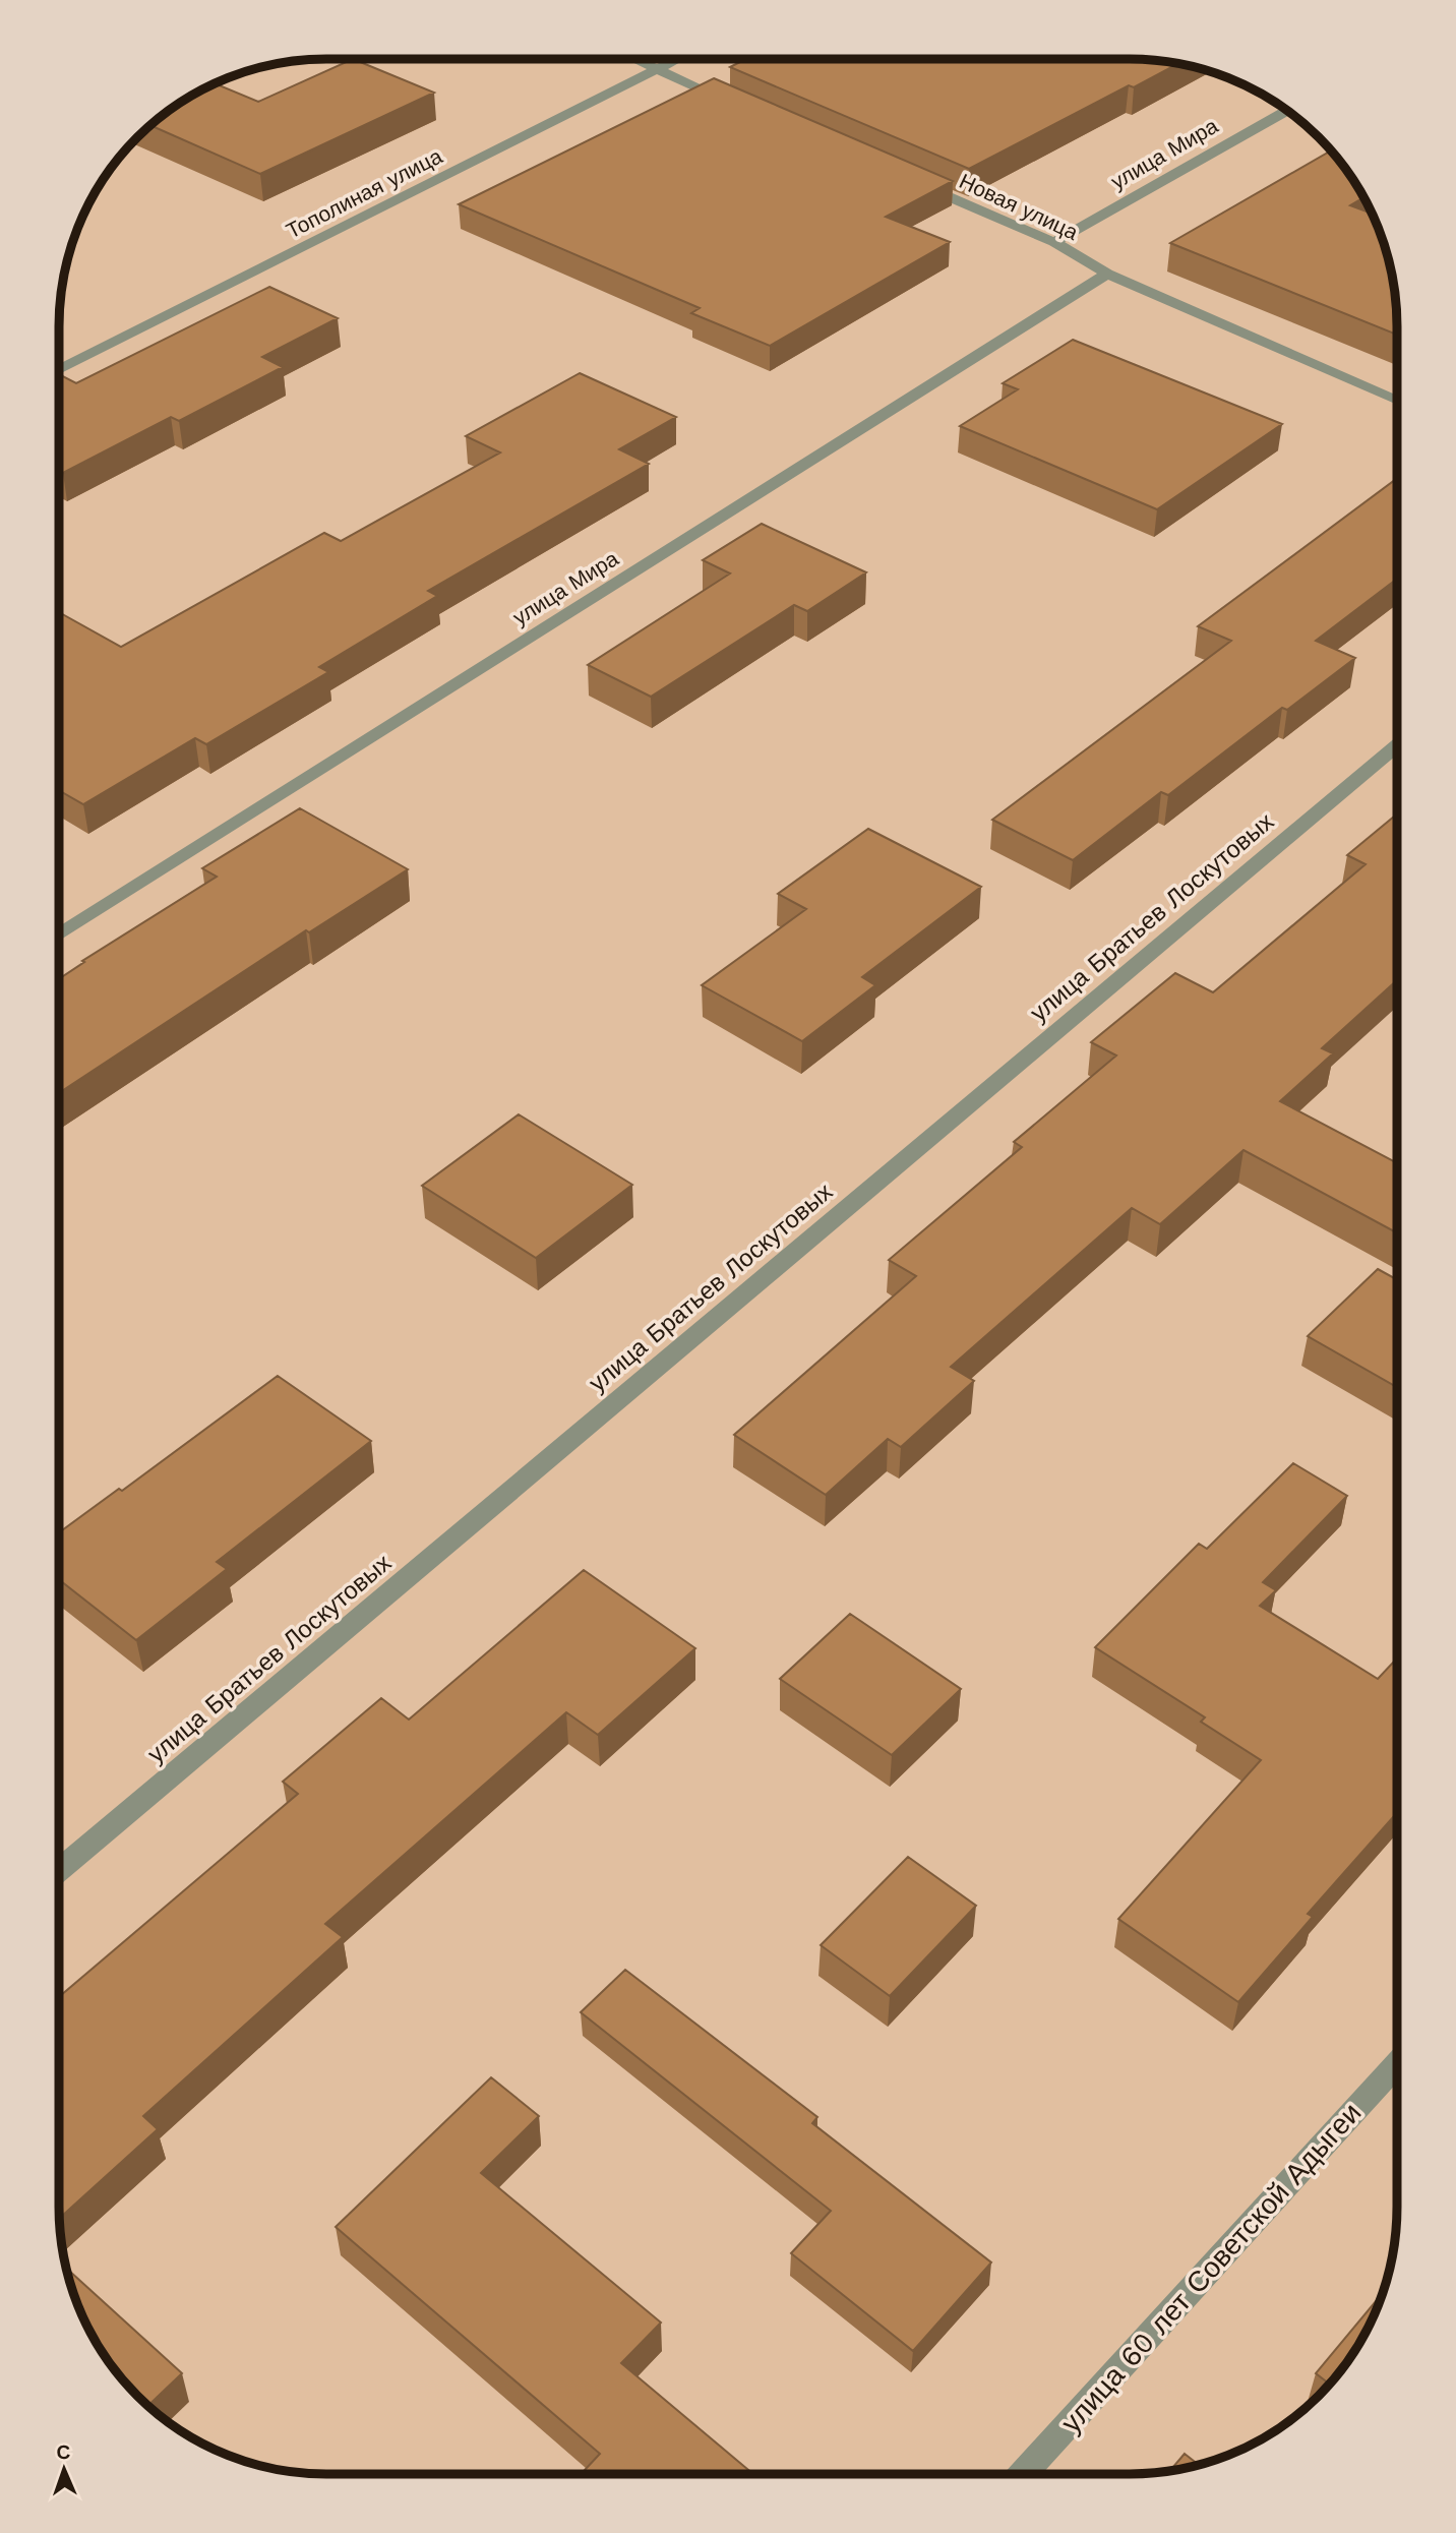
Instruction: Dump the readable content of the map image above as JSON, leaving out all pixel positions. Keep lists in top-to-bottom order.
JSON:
{
  "streets": {
    "street": [
      "улица Мира",
      "Тополиная улица",
      "Новая улица",
      "улица Братьев Лоскутовых",
      "улица 60 лет Советской Адыгеи"
    ]
  },
  "crossings": [
    ["улица Мира", "Новая улица"]
  ],
  "north": "top"
}
